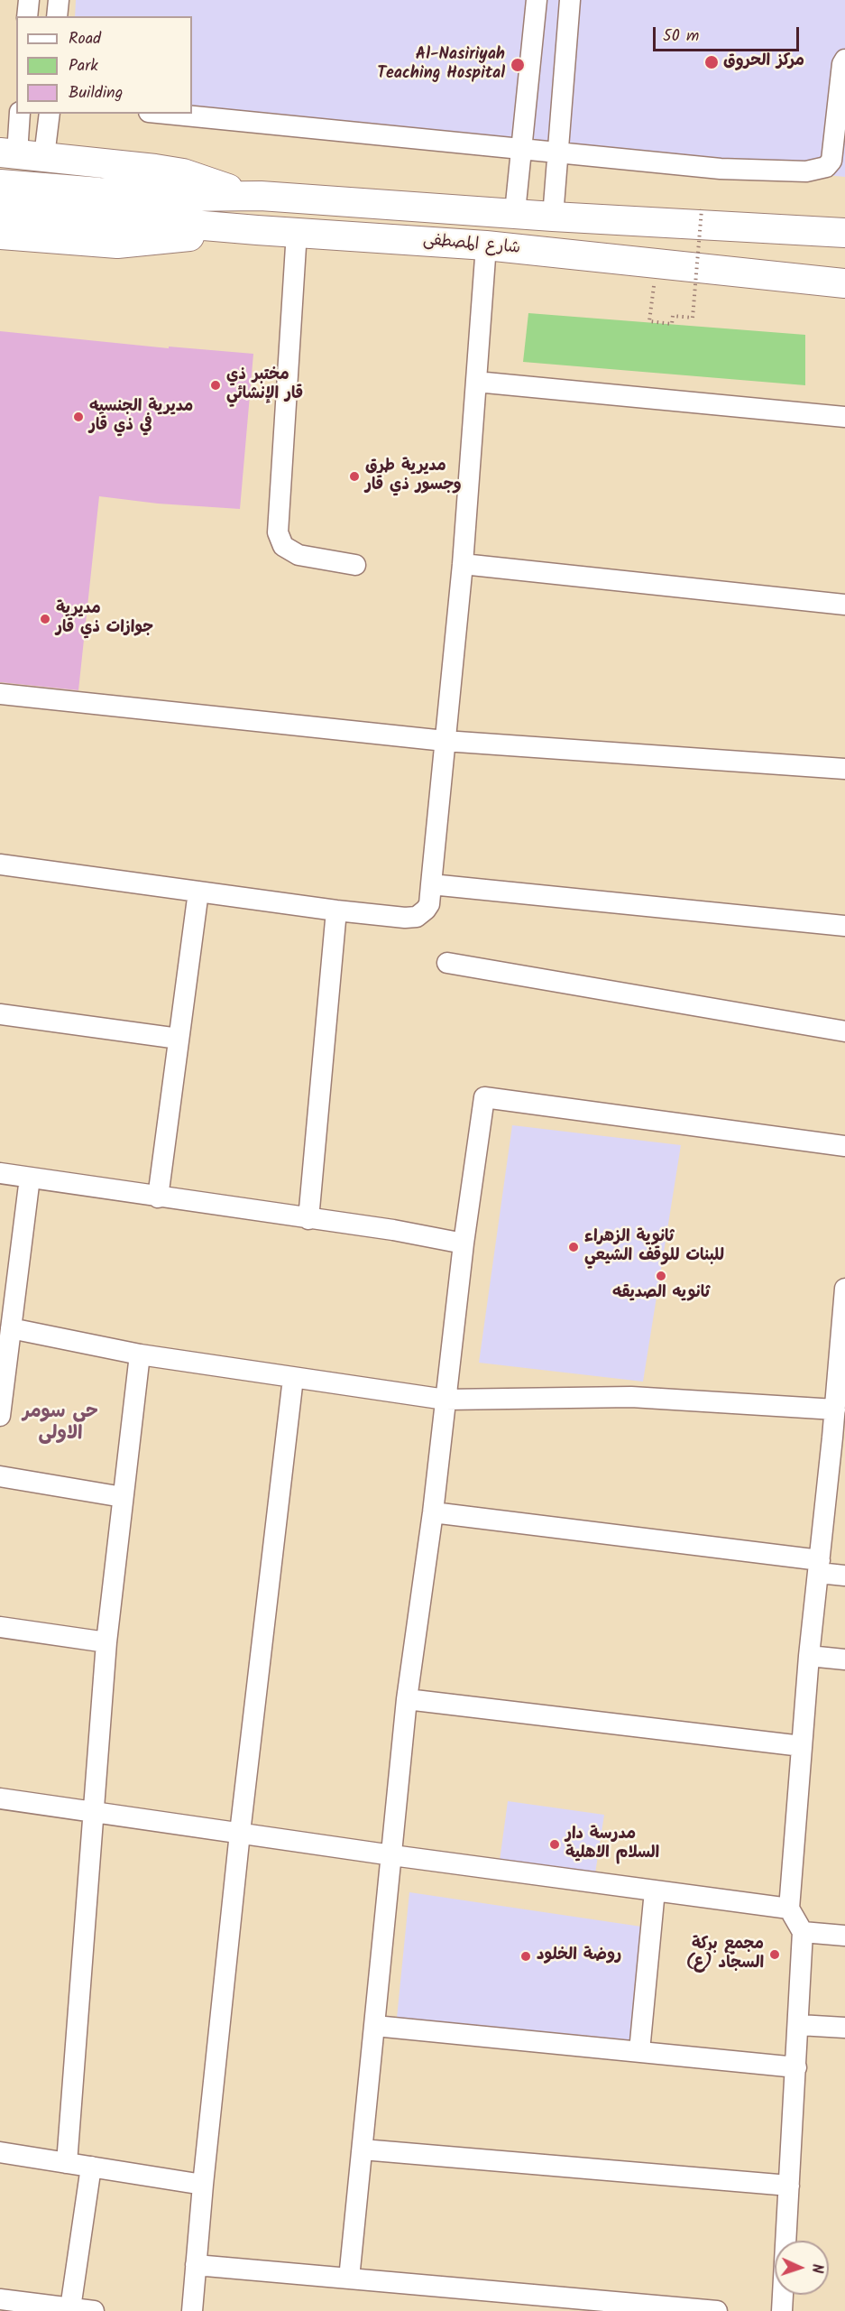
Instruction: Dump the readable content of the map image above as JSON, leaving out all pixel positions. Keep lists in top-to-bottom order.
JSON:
{
  "streets": {
    "highway": ["شارع المصطفى"]
  },
  "districts": ["حي سومر الاولى"],
  "places": [
    "مركز الحروق",
    "Al-Nasiriyah Teaching Hospital",
    "مختبر ذي قار الإنشائي",
    "مديرية الجنسيه في ذي قار",
    "مديرية طرق وجسور ذي قار",
    "مديرية جوازات ذي قار",
    "ثانوية الزهراء للبنات للوقف الشيعي",
    "ثانويه الصديقه",
    "مدرسة دار السلام الاهلية",
    "مجمع بركة السجاد (ع)",
    "روضة الخلود"
  ],
  "legend": ["Road", "Park", "Building"],
  "scale_bar": "50 m",
  "north": "right"
}
